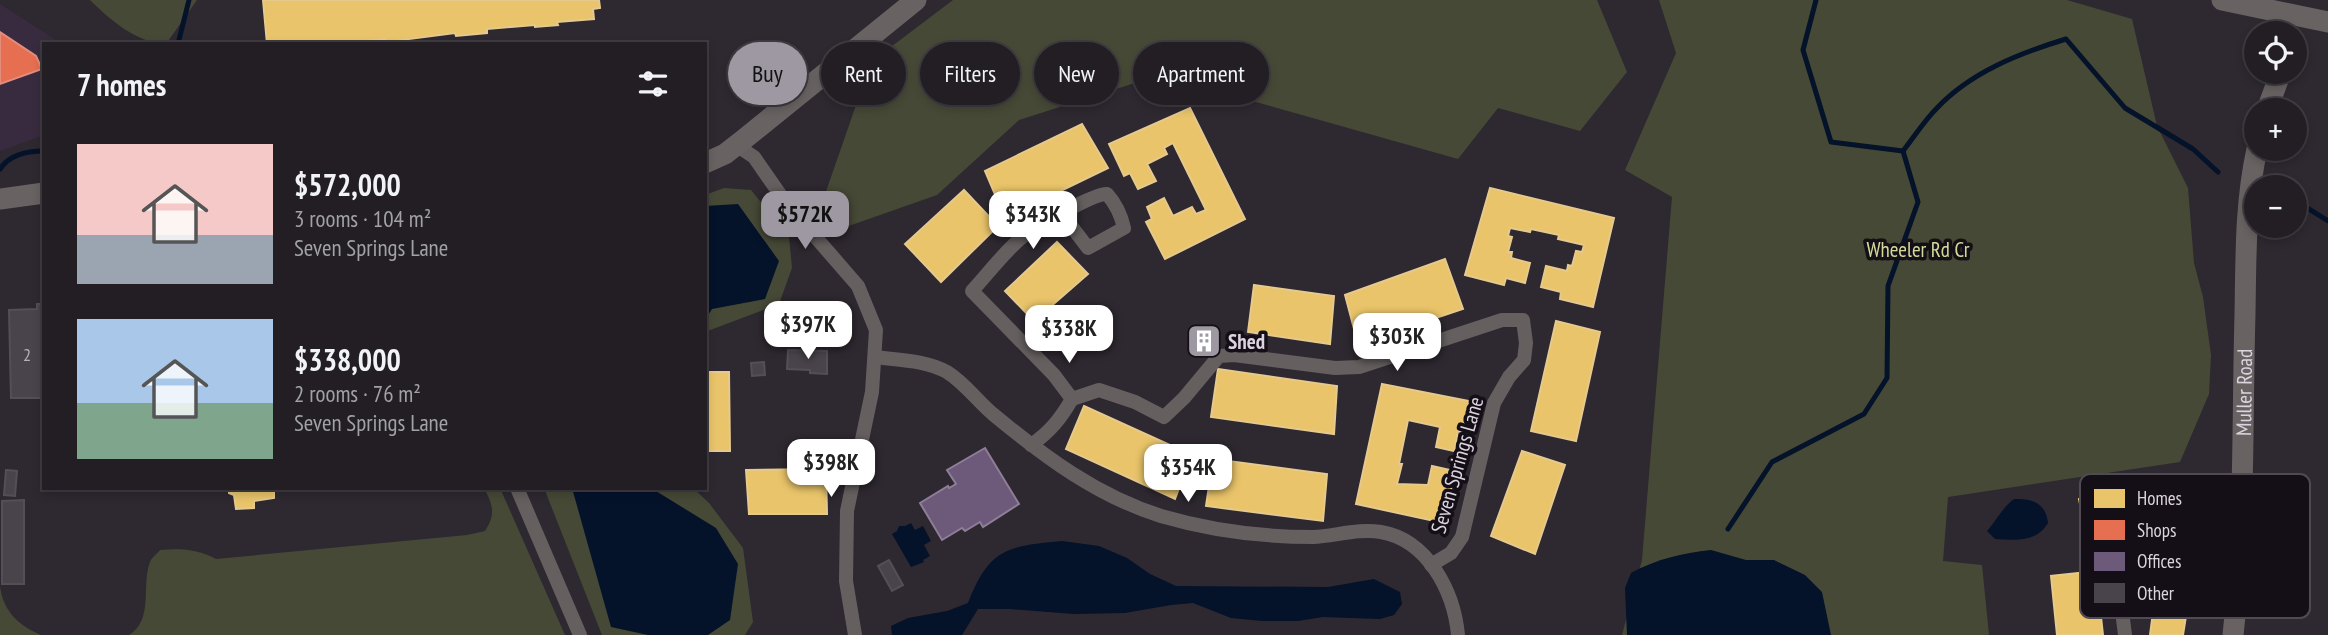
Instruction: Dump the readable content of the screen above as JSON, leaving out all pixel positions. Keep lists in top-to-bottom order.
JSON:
{
  "streets": {
    "street": ["Muller Road", "Seven Springs Lane"]
  },
  "parks": ["Wheeler Rd Cr"],
  "places": {
    "building": ["Shed"]
  },
  "house_numbers": ["2"],
  "legend": [
    "Homes",
    "Shops",
    "Offices",
    "Other"
  ],
  "page": {
    "map_buttons": ["+", "−"],
    "chip": [
      "Buy",
      "Rent",
      "Filters",
      "New",
      "Apartment"
    ],
    "heading": "7 homes",
    "list": [
      {
        "name": "$572,000",
        "note": "3 rooms · 104 m² · Seven Springs Lane"
      },
      {
        "name": "$338,000",
        "note": "2 rooms · 76 m² · Seven Springs Lane"
      }
    ],
    "price": [
      "$572K",
      "$343K",
      "$397K",
      "$338K",
      "$303K",
      "$398K",
      "$354K"
    ]
  }
}
